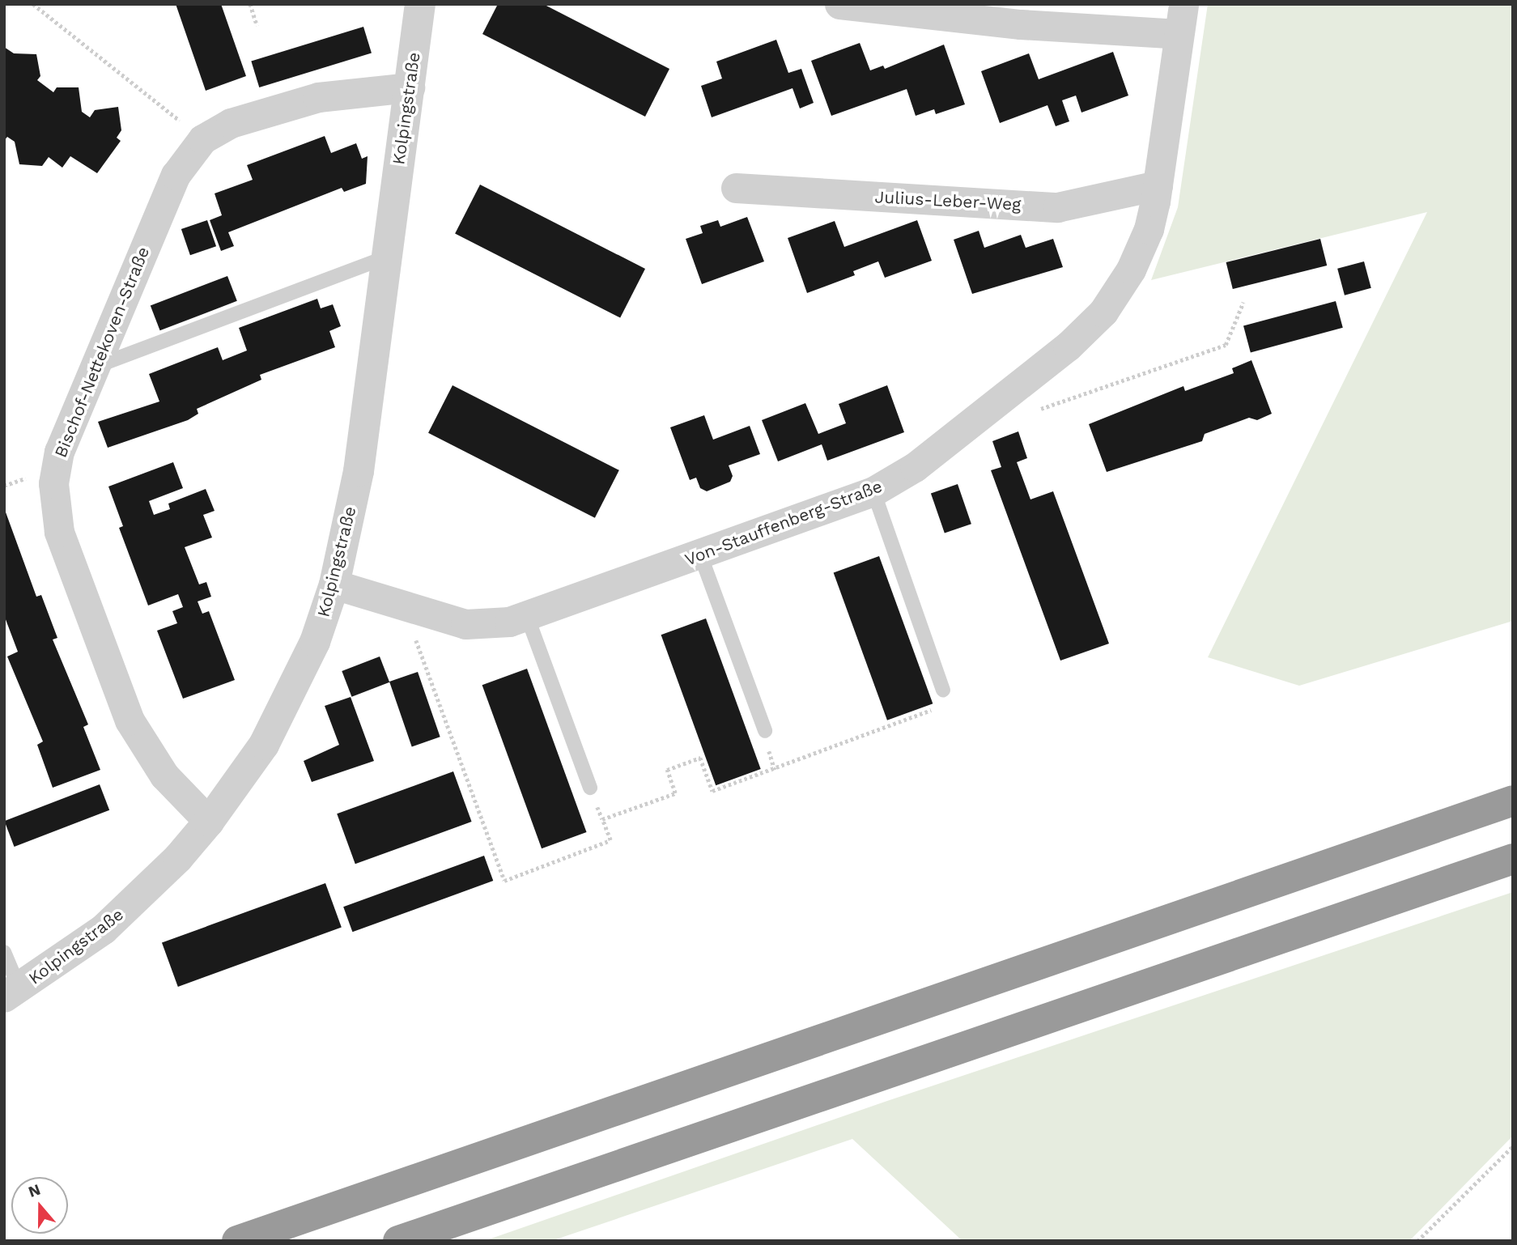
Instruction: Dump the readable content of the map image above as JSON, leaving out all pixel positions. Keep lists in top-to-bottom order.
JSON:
{
  "streets": {
    "street": [
      "Kolpingstraße",
      "Julius-Leber-Weg",
      "Bischof-Nettekoven-Straße",
      "Von-Stauffenberg-Straße"
    ]
  },
  "crossings": [
    ["Kolpingstraße", "Bischof-Nettekoven-Straße"],
    ["Kolpingstraße", "Von-Stauffenberg-Straße"],
    ["Julius-Leber-Weg", "Von-Stauffenberg-Straße"]
  ],
  "north": "top"
}
